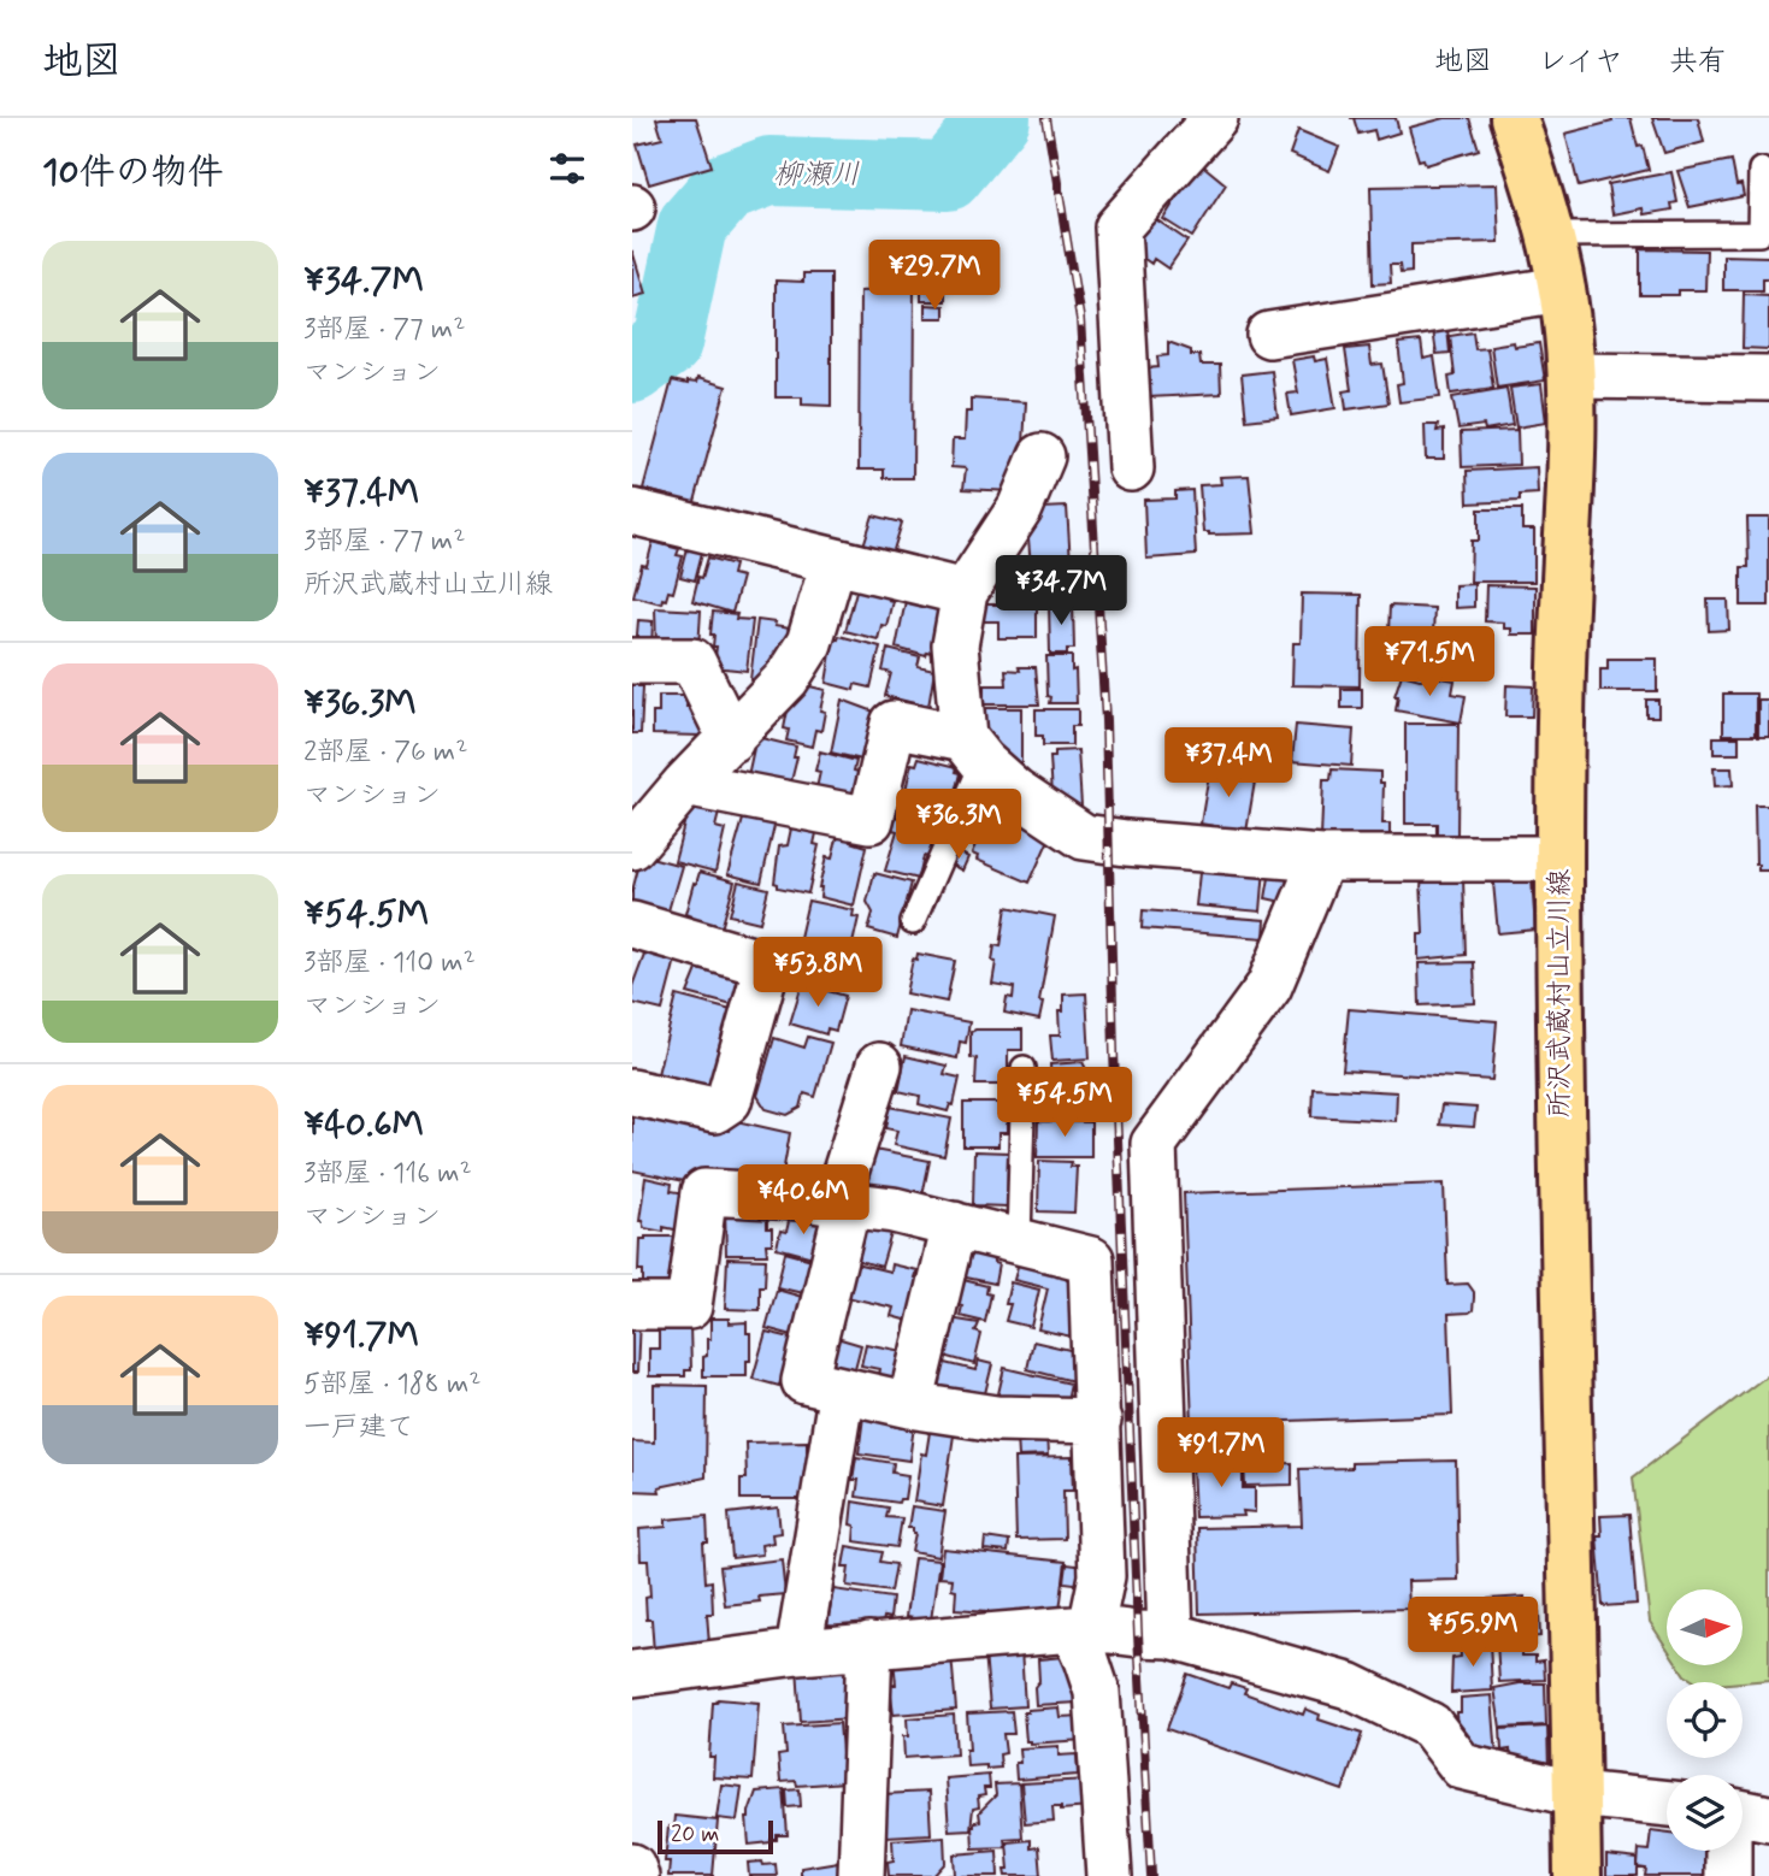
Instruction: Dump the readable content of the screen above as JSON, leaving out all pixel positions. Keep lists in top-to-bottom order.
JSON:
{
  "streets": {
    "main road": ["所沢武蔵村山立川線"]
  },
  "water": ["柳瀬川"],
  "scale_bar": "20 m",
  "north": "right",
  "page": {
    "header": "地図",
    "nav": ["地図", "レイヤ", "共有"],
    "heading": "10件の物件",
    "list": [
      {
        "name": "¥34.7M",
        "note": "3部屋 · 77 m² · マンション"
      },
      {
        "name": "¥37.4M",
        "note": "3部屋 · 77 m² · 所沢武蔵村山立川線"
      },
      {
        "name": "¥36.3M",
        "note": "2部屋 · 76 m² · マンション"
      },
      {
        "name": "¥54.5M",
        "note": "3部屋 · 110 m² · マンション"
      },
      {
        "name": "¥40.6M",
        "note": "3部屋 · 116 m² · マンション"
      },
      {
        "name": "¥91.7M",
        "note": "5部屋 · 188 m² · 一戸建て"
      }
    ],
    "price": [
      "¥29.7M",
      "¥34.7M",
      "¥71.5M",
      "¥37.4M",
      "¥36.3M",
      "¥53.8M",
      "¥54.5M",
      "¥40.6M",
      "¥91.7M",
      "¥55.9M"
    ],
    "scale": "20 m"
  }
}
